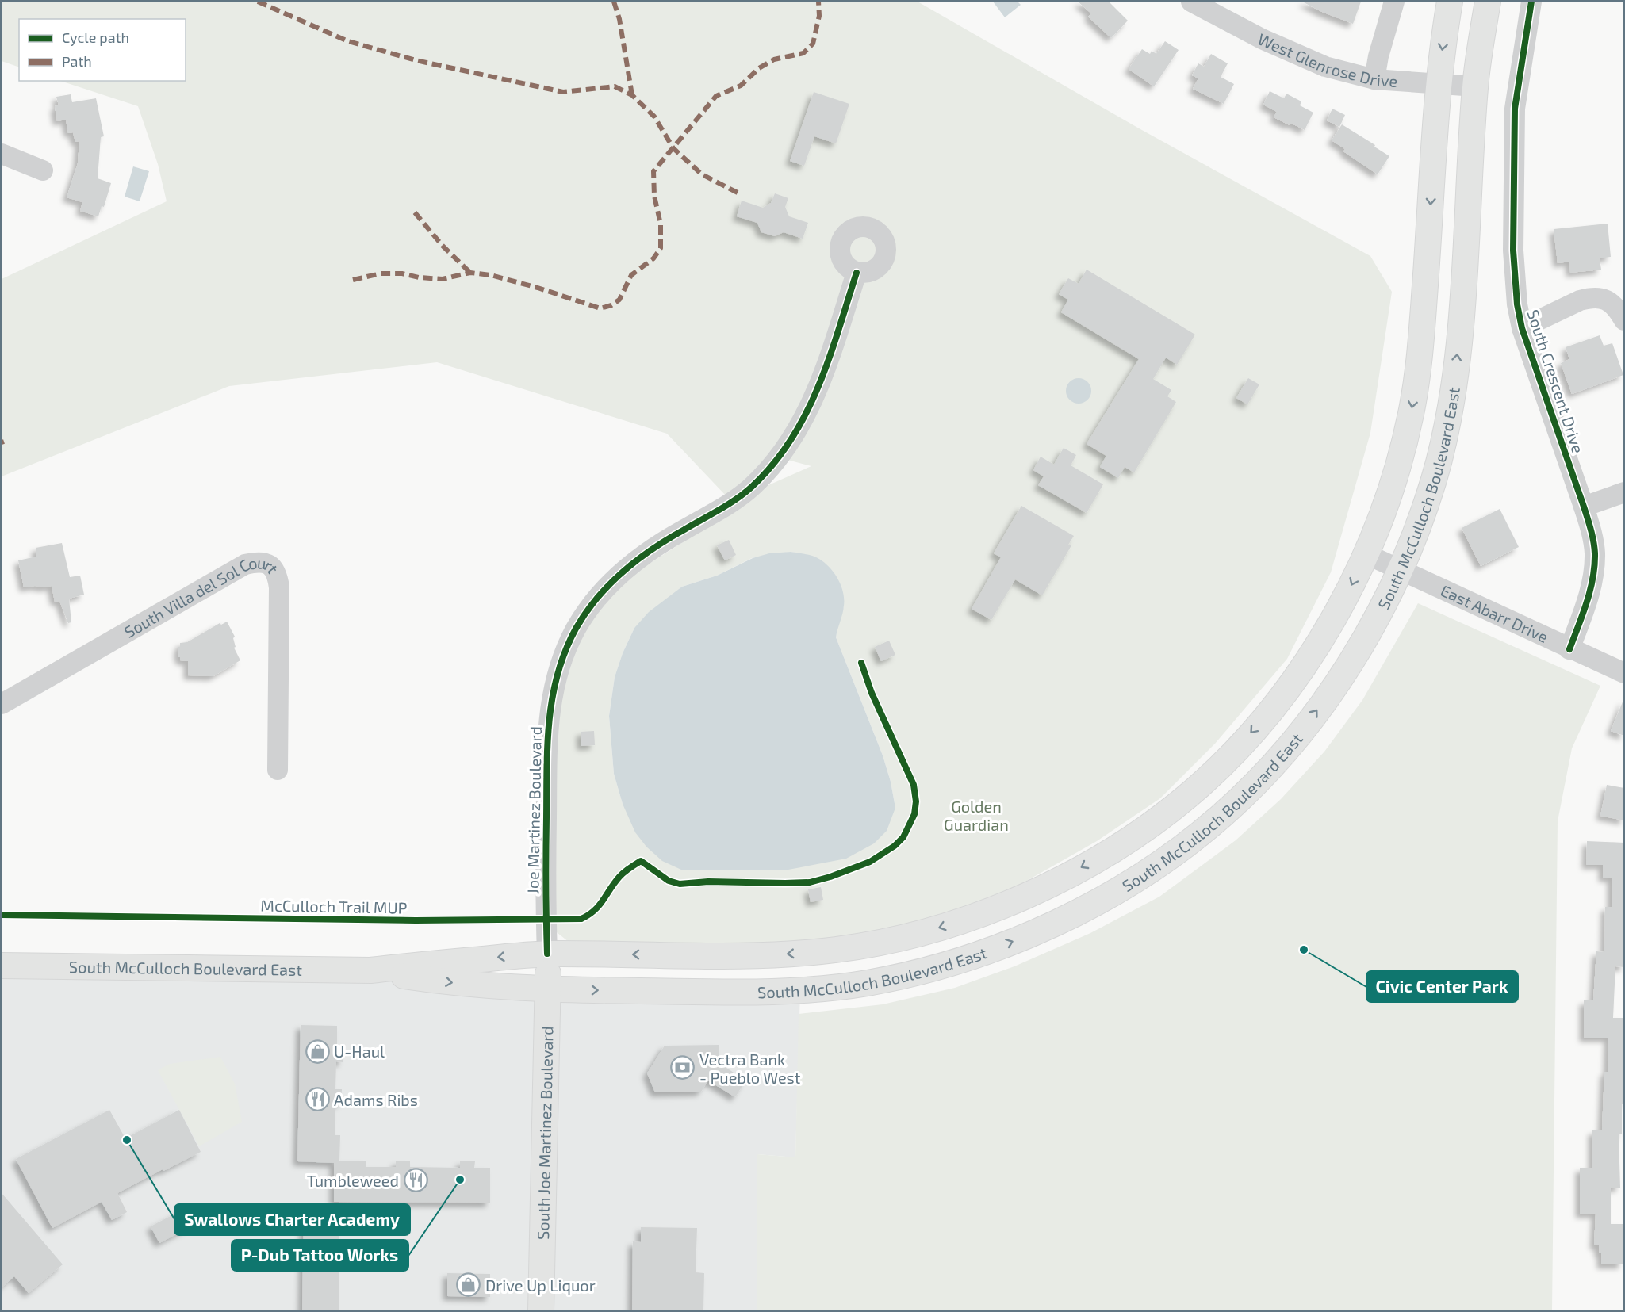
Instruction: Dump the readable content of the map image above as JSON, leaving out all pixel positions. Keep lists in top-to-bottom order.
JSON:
{
  "streets": {
    "main road": ["South McCulloch Boulevard East", "South Joe Martinez Boulevard"],
    "street": [
      "West Glenrose Drive",
      "South Crescent Drive",
      "South Villa del Sol Court",
      "East Abarr Drive",
      "Joe Martinez Boulevard"
    ],
    "cycle path": ["McCulloch Trail MUP"]
  },
  "crossings": [
    ["West Glenrose Drive", "South McCulloch Boulevard East"],
    ["South Crescent Drive", "East Abarr Drive"],
    ["South McCulloch Boulevard East", "East Abarr Drive"],
    ["South McCulloch Boulevard East", "Joe Martinez Boulevard"],
    ["South McCulloch Boulevard East", "South Joe Martinez Boulevard"],
    ["Joe Martinez Boulevard", "South Joe Martinez Boulevard"]
  ],
  "parks": ["Golden Guardian"],
  "places": {
    "other": ["Civic Center Park", "Swallows Charter Academy", "P-Dub Tattoo Works"],
    "shop": ["U-Haul", "Drive Up Liquor"],
    "bank": ["Vectra Bank - Pueblo West"],
    "restaurant": ["Adams Ribs", "Tumbleweed"]
  },
  "legend": ["Cycle path", "Path"]
}
